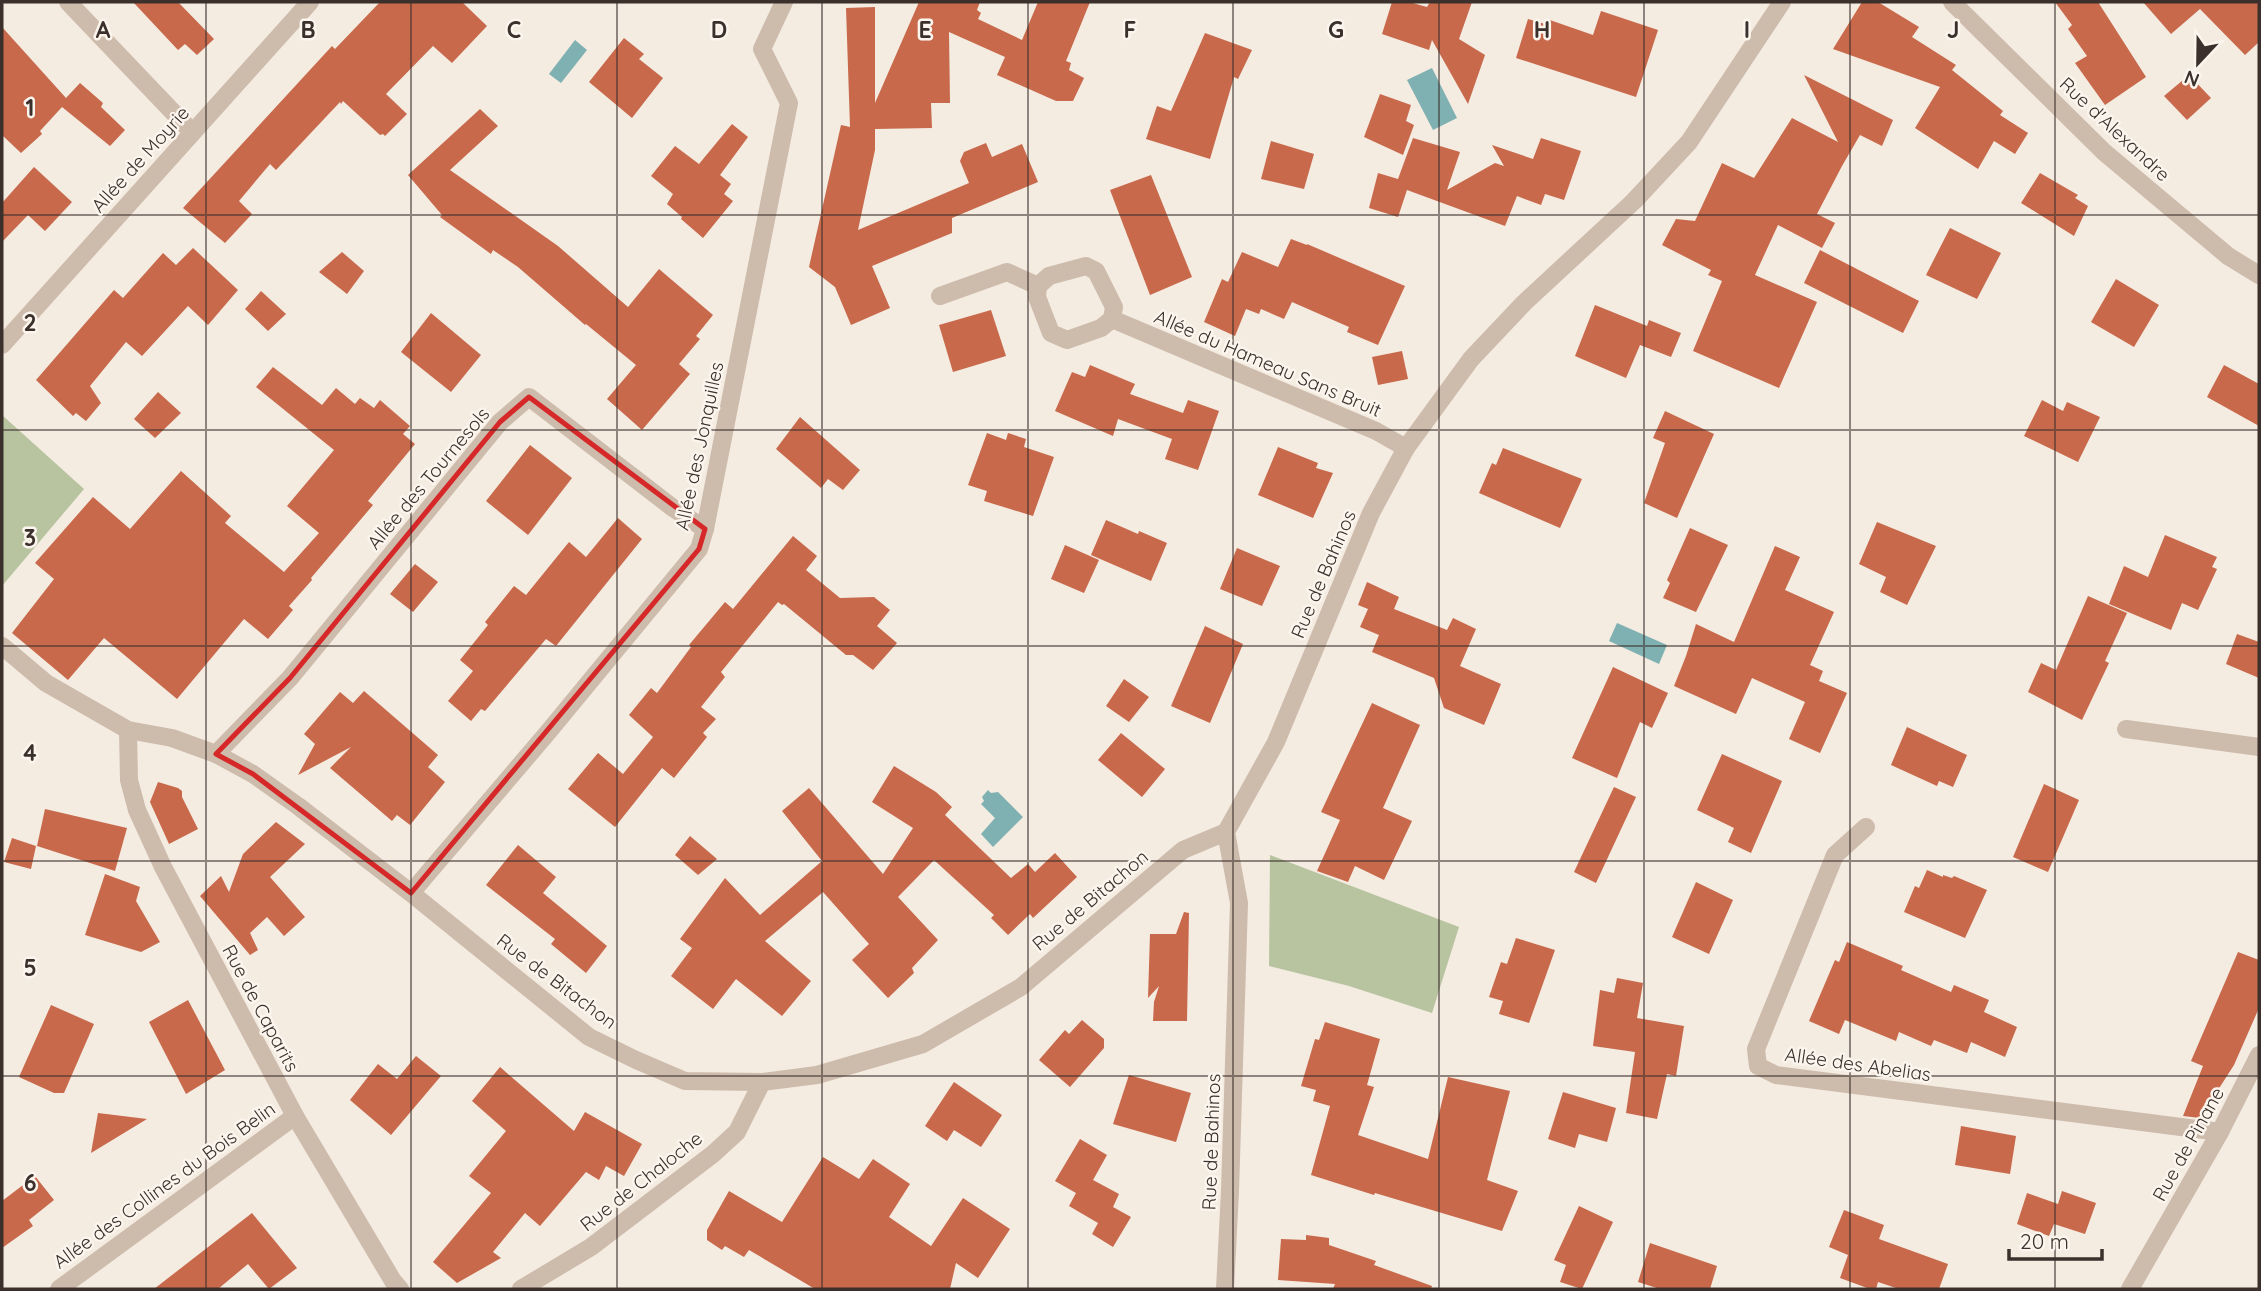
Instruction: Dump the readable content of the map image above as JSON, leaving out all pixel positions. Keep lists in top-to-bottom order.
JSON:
{
  "streets": {
    "street": [
      "Rue d'Alexandre",
      "Allée de Moyrie",
      "Allée du Hameau Sans Bruit",
      "Allée des Jonquilles",
      "Allée des Tournesols",
      "Rue de Bahinos",
      "Rue de Bitachon",
      "Rue de Caparits",
      "Allée des Abelias",
      "Rue de Pinane",
      "Rue de Chaloche",
      "Allée des Collines du Bois Belin"
    ]
  },
  "crossings": [
    ["Allée du Hameau Sans Bruit", "Rue de Bahinos"],
    ["Allée des Jonquilles", "Allée des Tournesols"],
    ["Allée des Jonquilles", "Rue de Bitachon"],
    ["Allée des Tournesols", "Rue de Bitachon"],
    ["Rue de Bahinos", "Rue de Bitachon"],
    ["Rue de Bitachon", "Rue de Caparits"],
    ["Rue de Bitachon", "Rue de Chaloche"],
    ["Rue de Caparits", "Allée des Collines du Bois Belin"],
    ["Allée des Abelias", "Rue de Pinane"]
  ],
  "scale_bar": "20 m",
  "north": "bottom",
  "grid": {
    "columns": [
      "A",
      "B",
      "C",
      "D",
      "E",
      "F",
      "G",
      "H",
      "I",
      "J"
    ],
    "rows": [
      "1",
      "2",
      "3",
      "4",
      "5",
      "6"
    ]
  }
}
